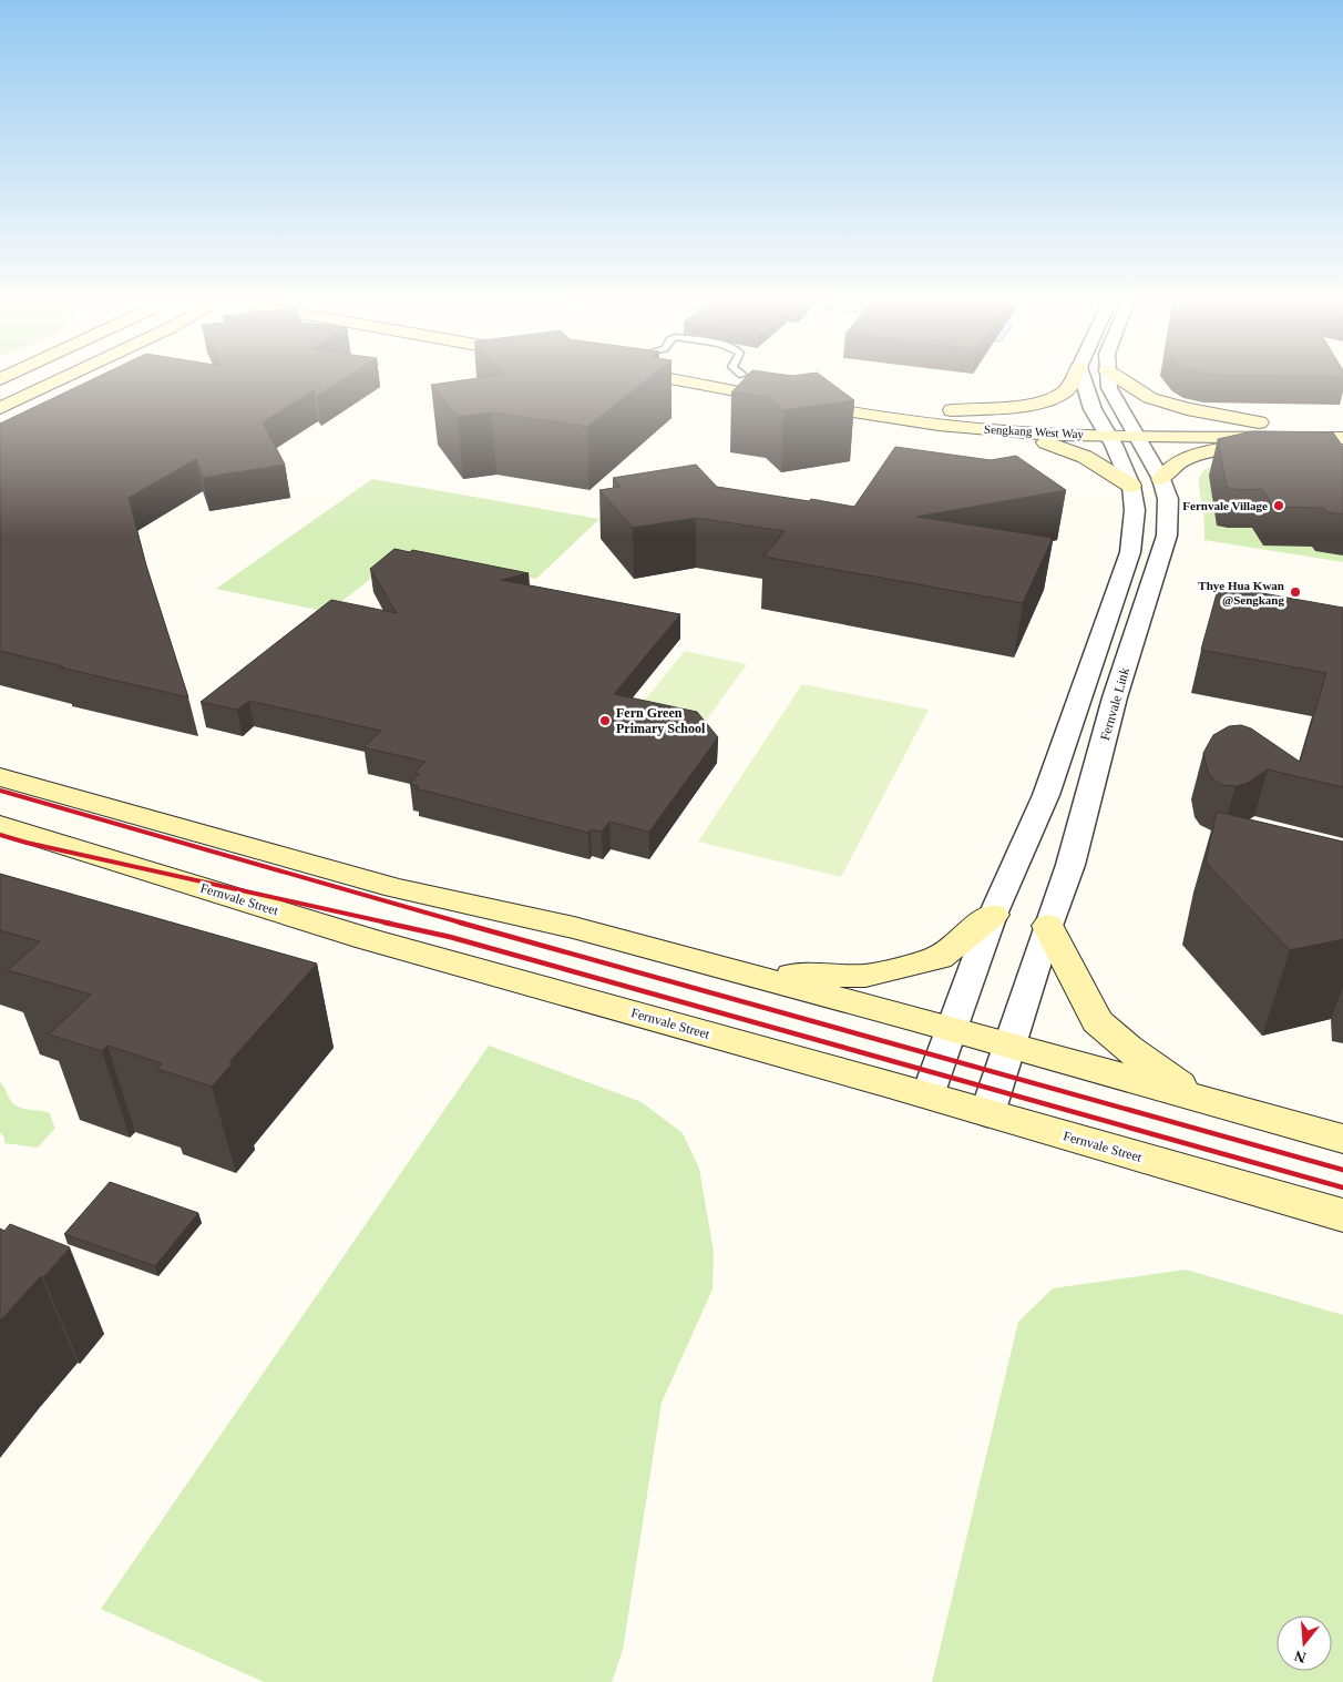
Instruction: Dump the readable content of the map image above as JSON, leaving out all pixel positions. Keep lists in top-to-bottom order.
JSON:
{
  "streets": {
    "main road": ["Sengkang West Way", "Fernvale Street"],
    "street": ["Fernvale Link"]
  },
  "crossings": [
    ["Sengkang West Way", "Fernvale Link"],
    ["Fernvale Link", "Fernvale Street"]
  ],
  "places": ["Fernvale Village", "Thye Hua Kwan @Sengkang", "Fern Green Primary School"],
  "north": "bottom"
}
